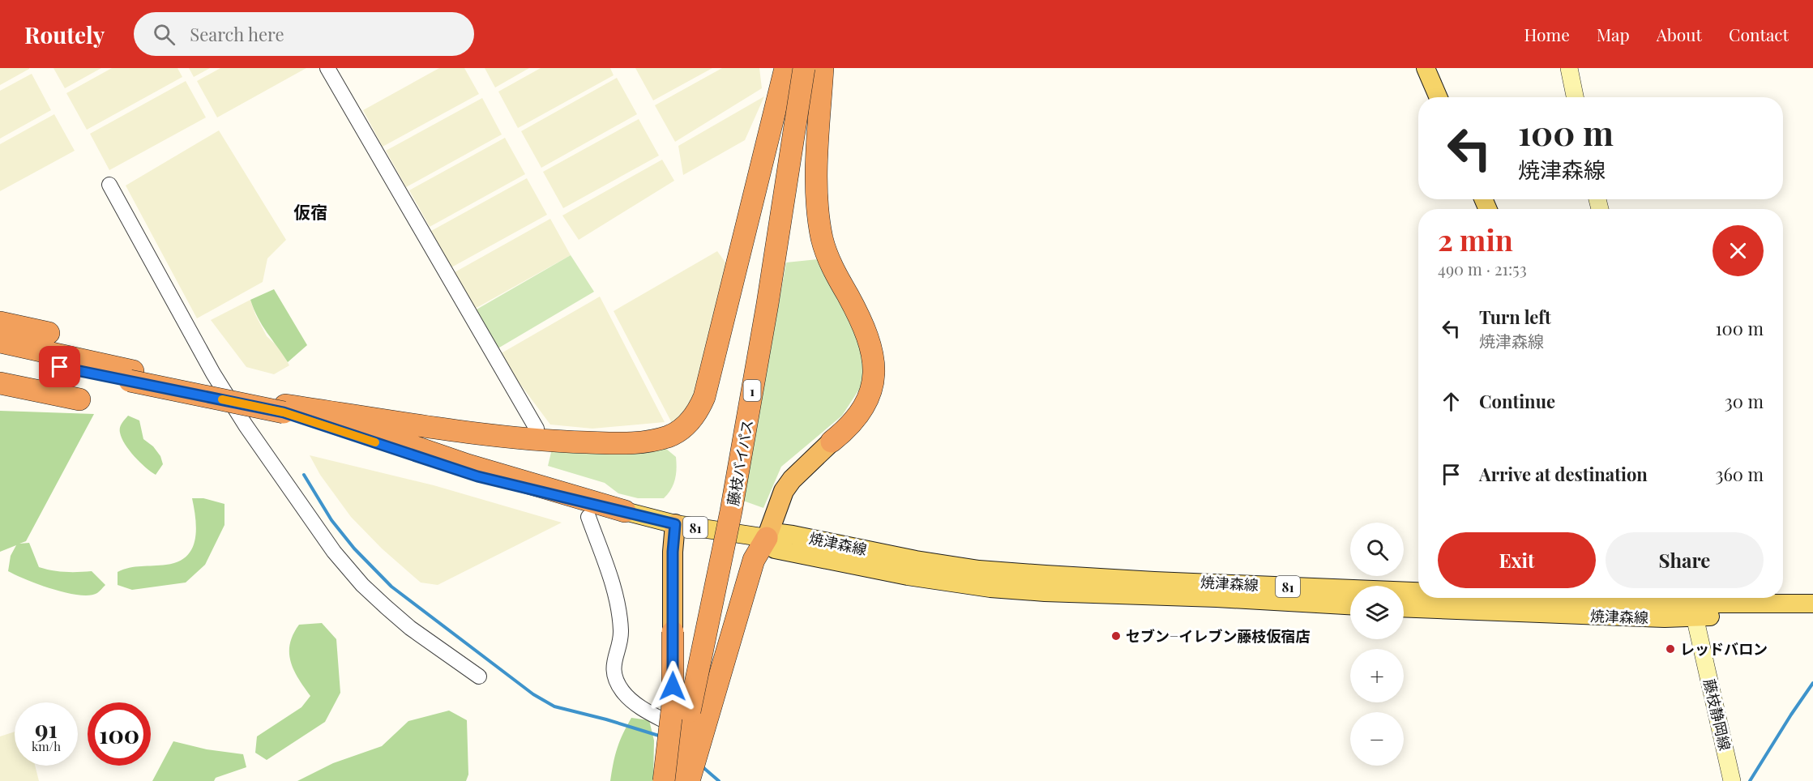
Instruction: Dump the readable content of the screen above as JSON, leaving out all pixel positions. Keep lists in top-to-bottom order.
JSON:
{
  "streets": {
    "highway": ["1", "藤枝バイパス"],
    "main road": ["81", "焼津森線", "藤枝静岡線"]
  },
  "crossings": [
    ["焼津森線", "藤枝静岡線"]
  ],
  "districts": ["仮宿"],
  "places": ["セブン−イレブン藤枝仮宿店", "レッドバロン"],
  "page": {
    "header": "Routely",
    "search": "Search here",
    "nav": [
      "Home",
      "Map",
      "About",
      "Contact"
    ],
    "turn": ["100 m", "焼津森線"],
    "heading": ["2 min", "490 m · 21:53"],
    "list": [
      {
        "name": "Turn left",
        "note": "焼津森線",
        "value": "100 m"
      },
      {
        "name": "Continue",
        "value": "30 m"
      },
      {
        "name": "Arrive at destination",
        "value": "360 m"
      }
    ],
    "map_buttons": ["+", "−"],
    "buttons": ["Exit", "Share"],
    "speed": "91 km/h",
    "limit": "100"
  }
}
